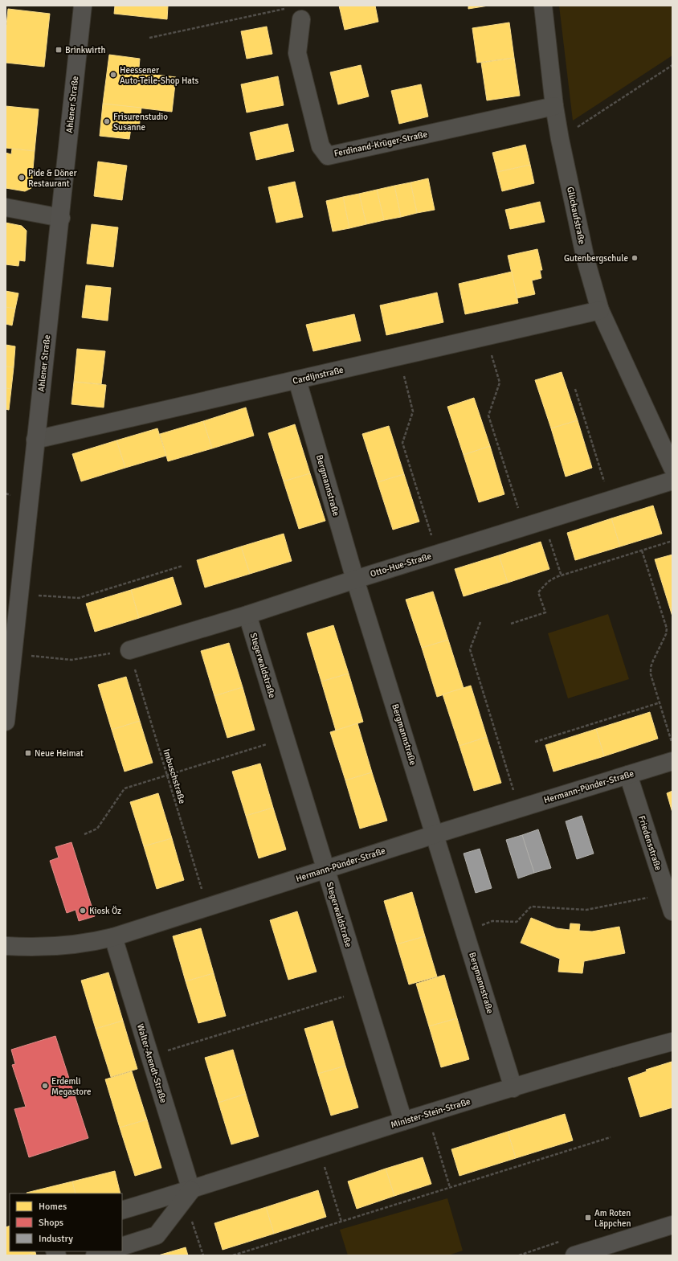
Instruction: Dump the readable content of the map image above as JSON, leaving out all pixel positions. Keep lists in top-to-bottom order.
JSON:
{
  "streets": {
    "main road": ["Ahlener Straße"],
    "street": [
      "Ferdinand-Krüger-Straße",
      "Glückaufstraße",
      "Cardijnstraße",
      "Bergmannstraße",
      "Otto-Hue-Straße",
      "Stegerwaldstraße",
      "Hermann-Pünder-Straße",
      "Friedensstraße",
      "Walter-Arendt-Straße",
      "Minister-Stein-Straße"
    ],
    "path": ["Imbuschstraße"]
  },
  "crossings": [
    ["Ahlener Straße", "Cardijnstraße"],
    ["Ferdinand-Krüger-Straße", "Glückaufstraße"],
    ["Glückaufstraße", "Cardijnstraße"],
    ["Cardijnstraße", "Bergmannstraße"],
    ["Bergmannstraße", "Otto-Hue-Straße"],
    ["Bergmannstraße", "Hermann-Pünder-Straße"],
    ["Bergmannstraße", "Minister-Stein-Straße"],
    ["Otto-Hue-Straße", "Stegerwaldstraße"],
    ["Otto-Hue-Straße", "Imbuschstraße"],
    ["Stegerwaldstraße", "Hermann-Pünder-Straße"],
    ["Stegerwaldstraße", "Minister-Stein-Straße"],
    ["Imbuschstraße", "Hermann-Pünder-Straße"],
    ["Hermann-Pünder-Straße", "Friedensstraße"],
    ["Hermann-Pünder-Straße", "Walter-Arendt-Straße"],
    ["Walter-Arendt-Straße", "Minister-Stein-Straße"]
  ],
  "places": {
    "transit": ["Brinkwirth", "Neue Heimat", "Am Roten Läppchen"],
    "other": [
      "Heessener Auto-Teile-Shop Hats",
      "Frisurenstudio Susanne",
      "Pide & Döner Restaurant",
      "Gutenbergschule",
      "Kiosk Öz",
      "Erdemli Megastore"
    ]
  },
  "legend": ["Homes", "Shops", "Industry"]
}
